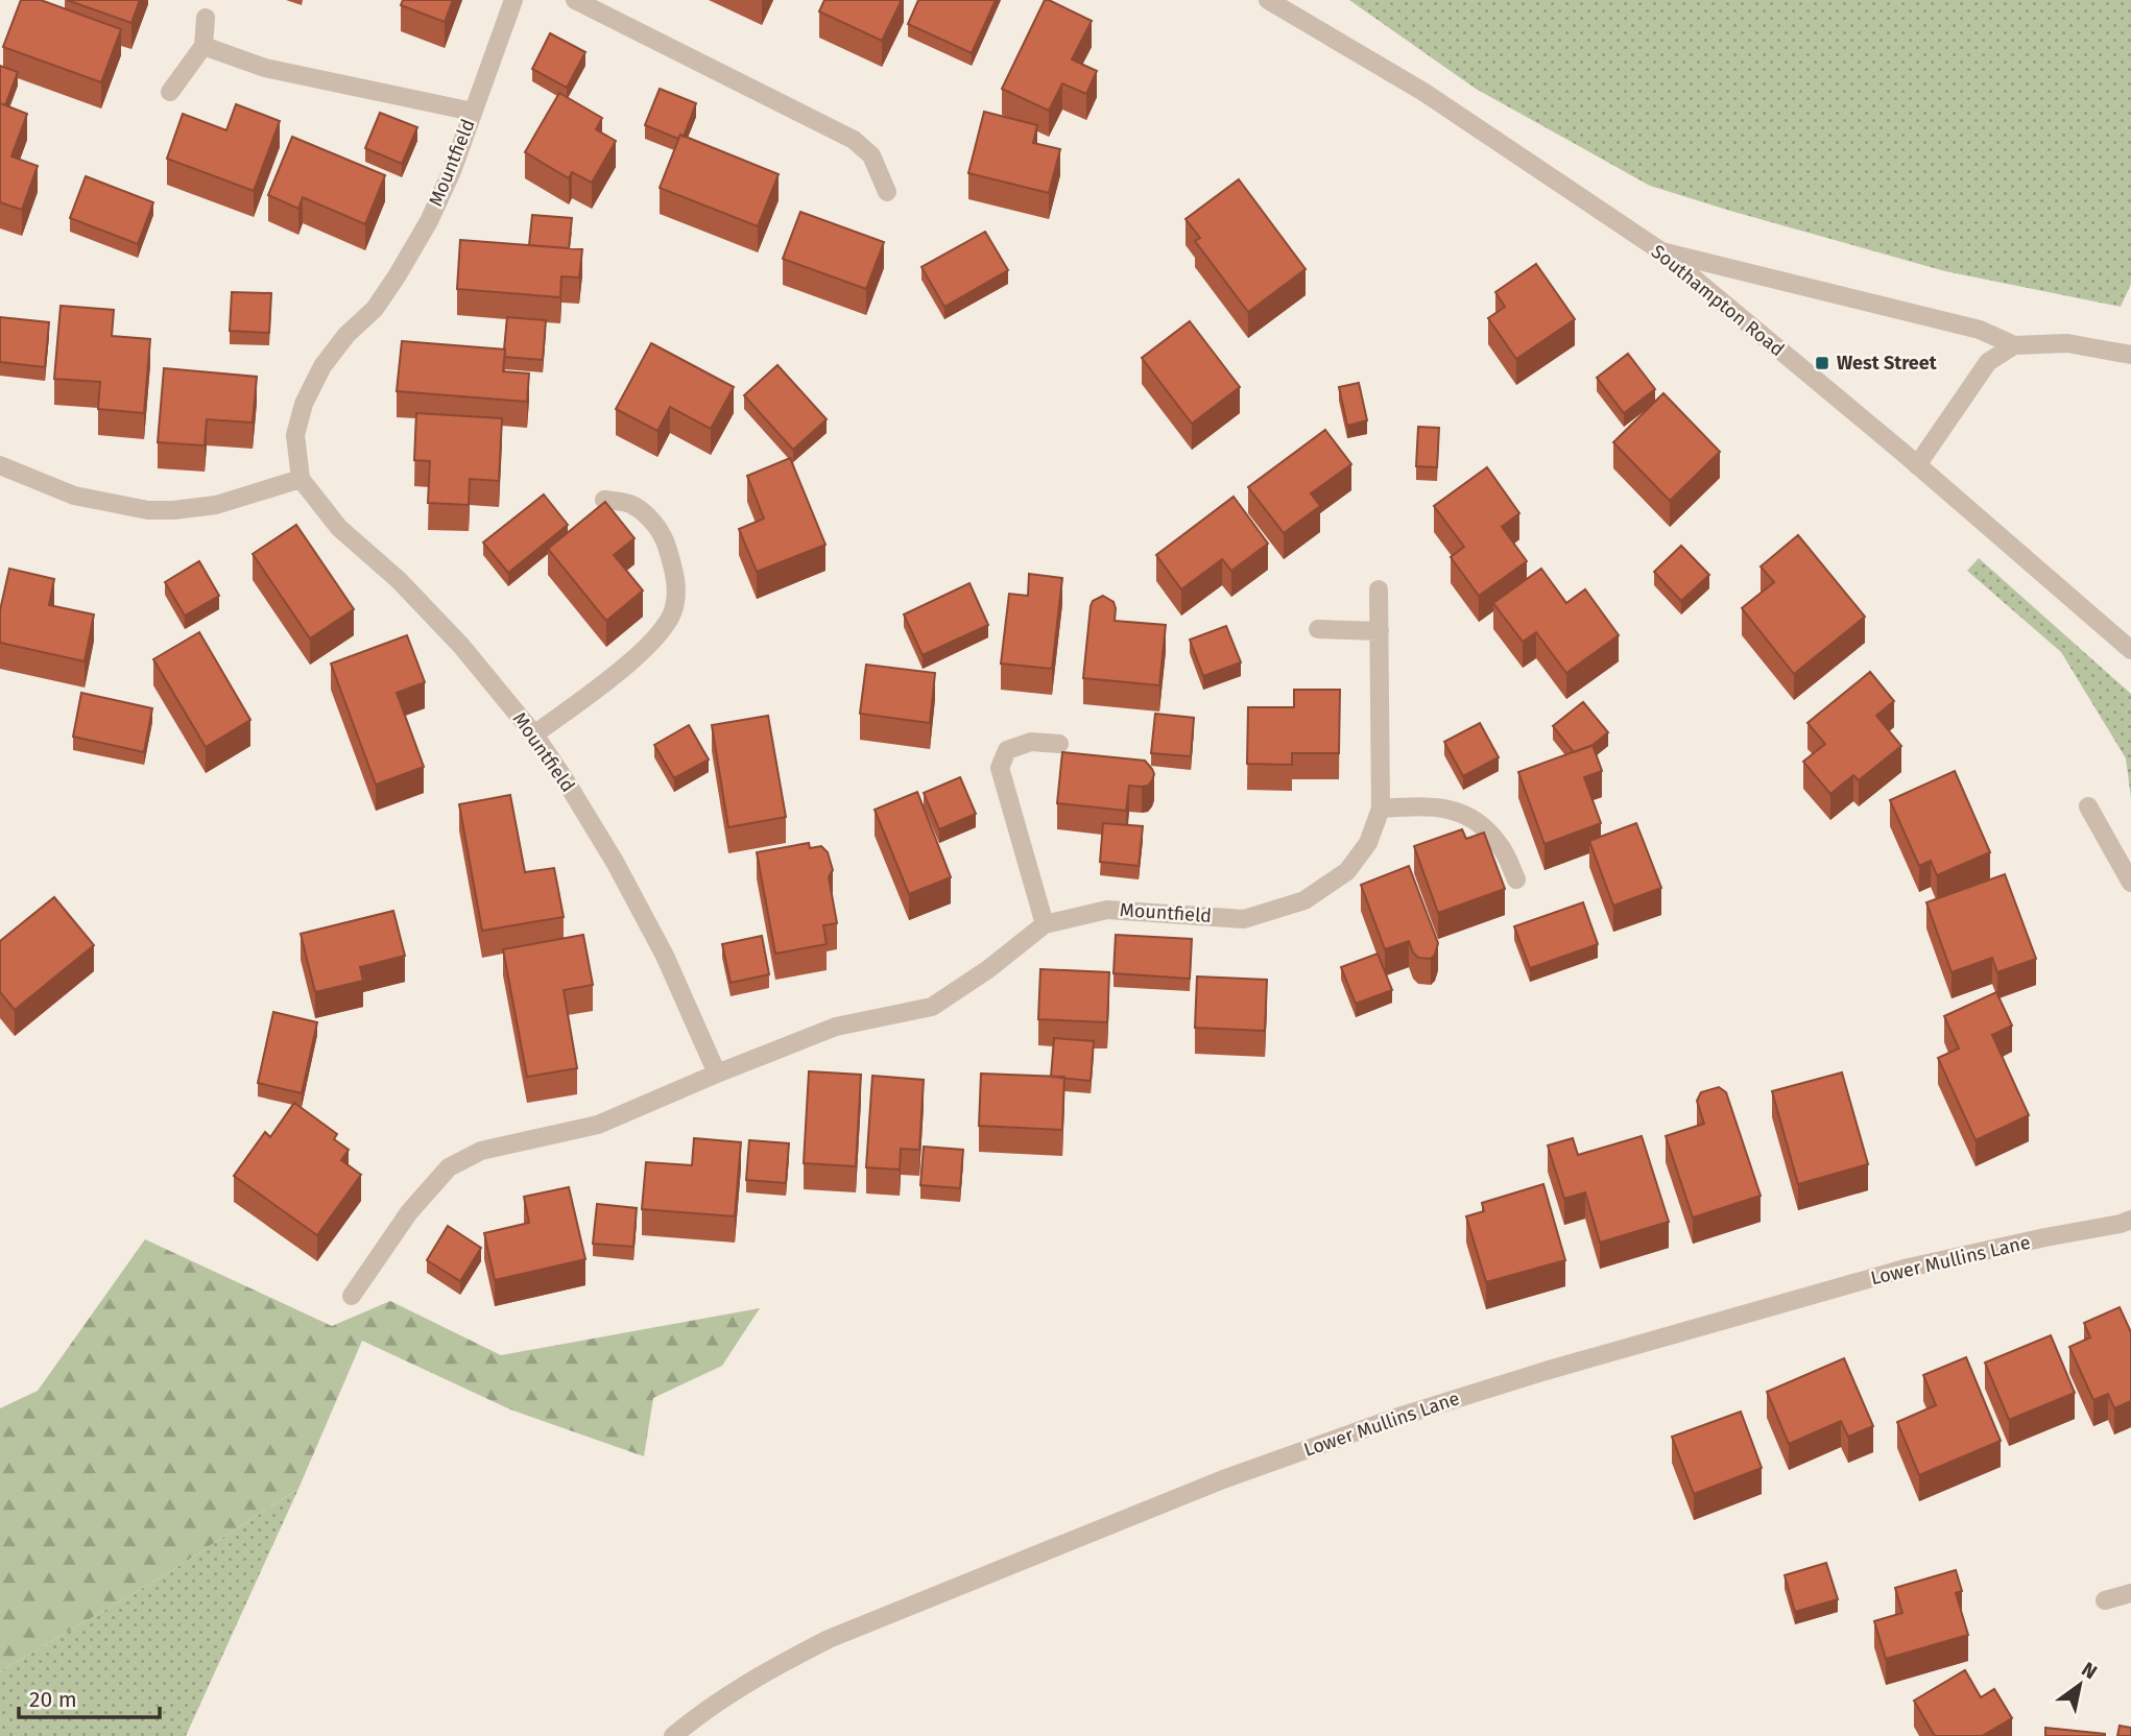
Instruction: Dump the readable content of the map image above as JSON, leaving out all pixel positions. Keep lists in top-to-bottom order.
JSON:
{
  "streets": {
    "street": ["Mountfield", "Southampton Road", "Lower Mullins Lane"]
  },
  "places": {
    "transit": ["West Street"]
  },
  "scale_bar": "20 m",
  "north": "top right"
}
